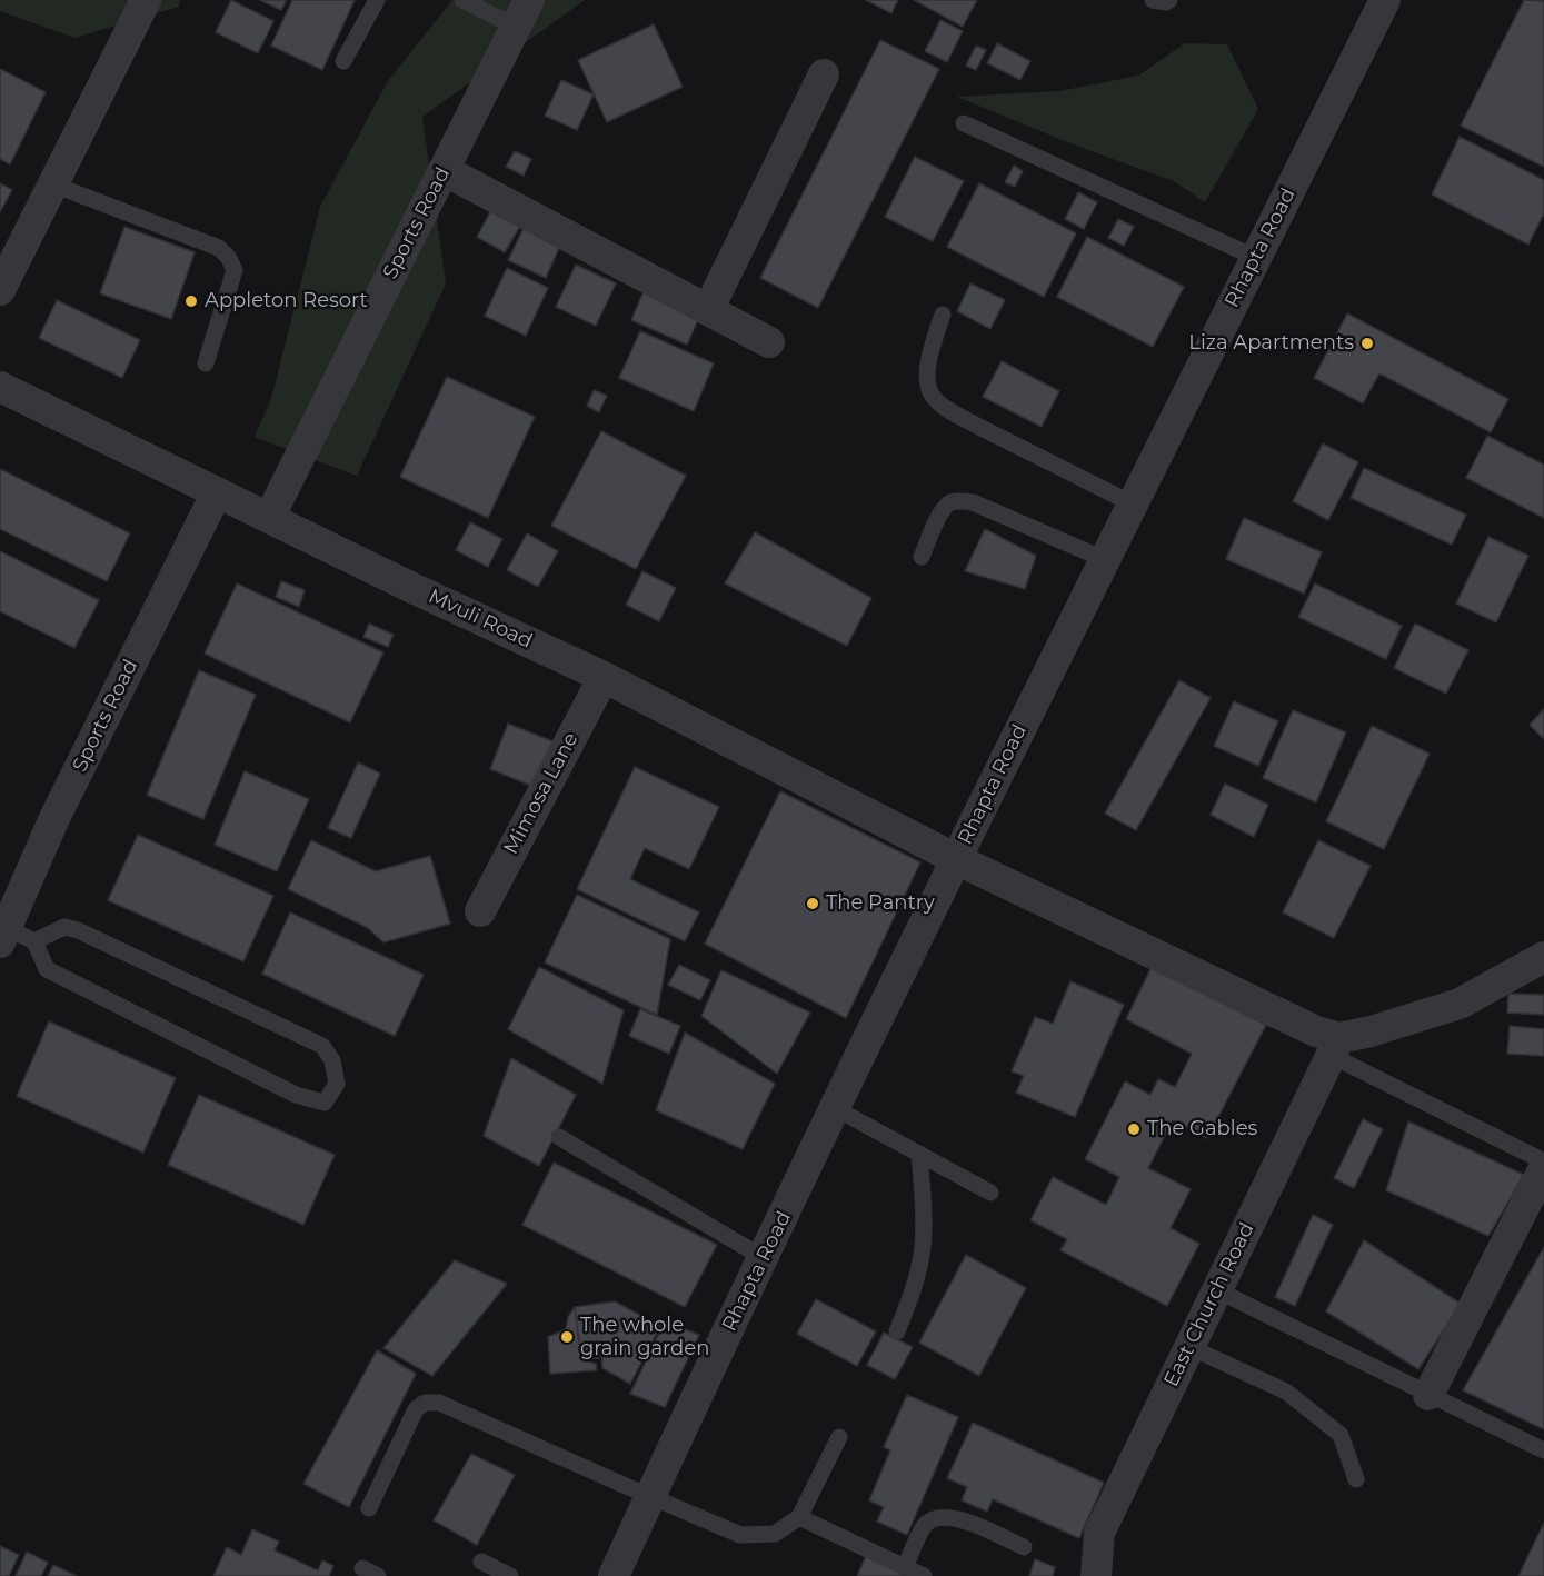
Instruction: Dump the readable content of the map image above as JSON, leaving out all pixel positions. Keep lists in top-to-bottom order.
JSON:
{
  "streets": {
    "street": [
      "Sports Road",
      "Rhapta Road",
      "Mvuli Road",
      "Mimosa Lane",
      "East Church Road"
    ]
  },
  "crossings": [
    ["Sports Road", "Mvuli Road"],
    ["Rhapta Road", "Mvuli Road"],
    ["Mvuli Road", "Mimosa Lane"]
  ],
  "places": [
    "Appleton Resort",
    "Liza Apartments",
    "The Pantry",
    "The Gables",
    "The whole grain garden"
  ]
}
